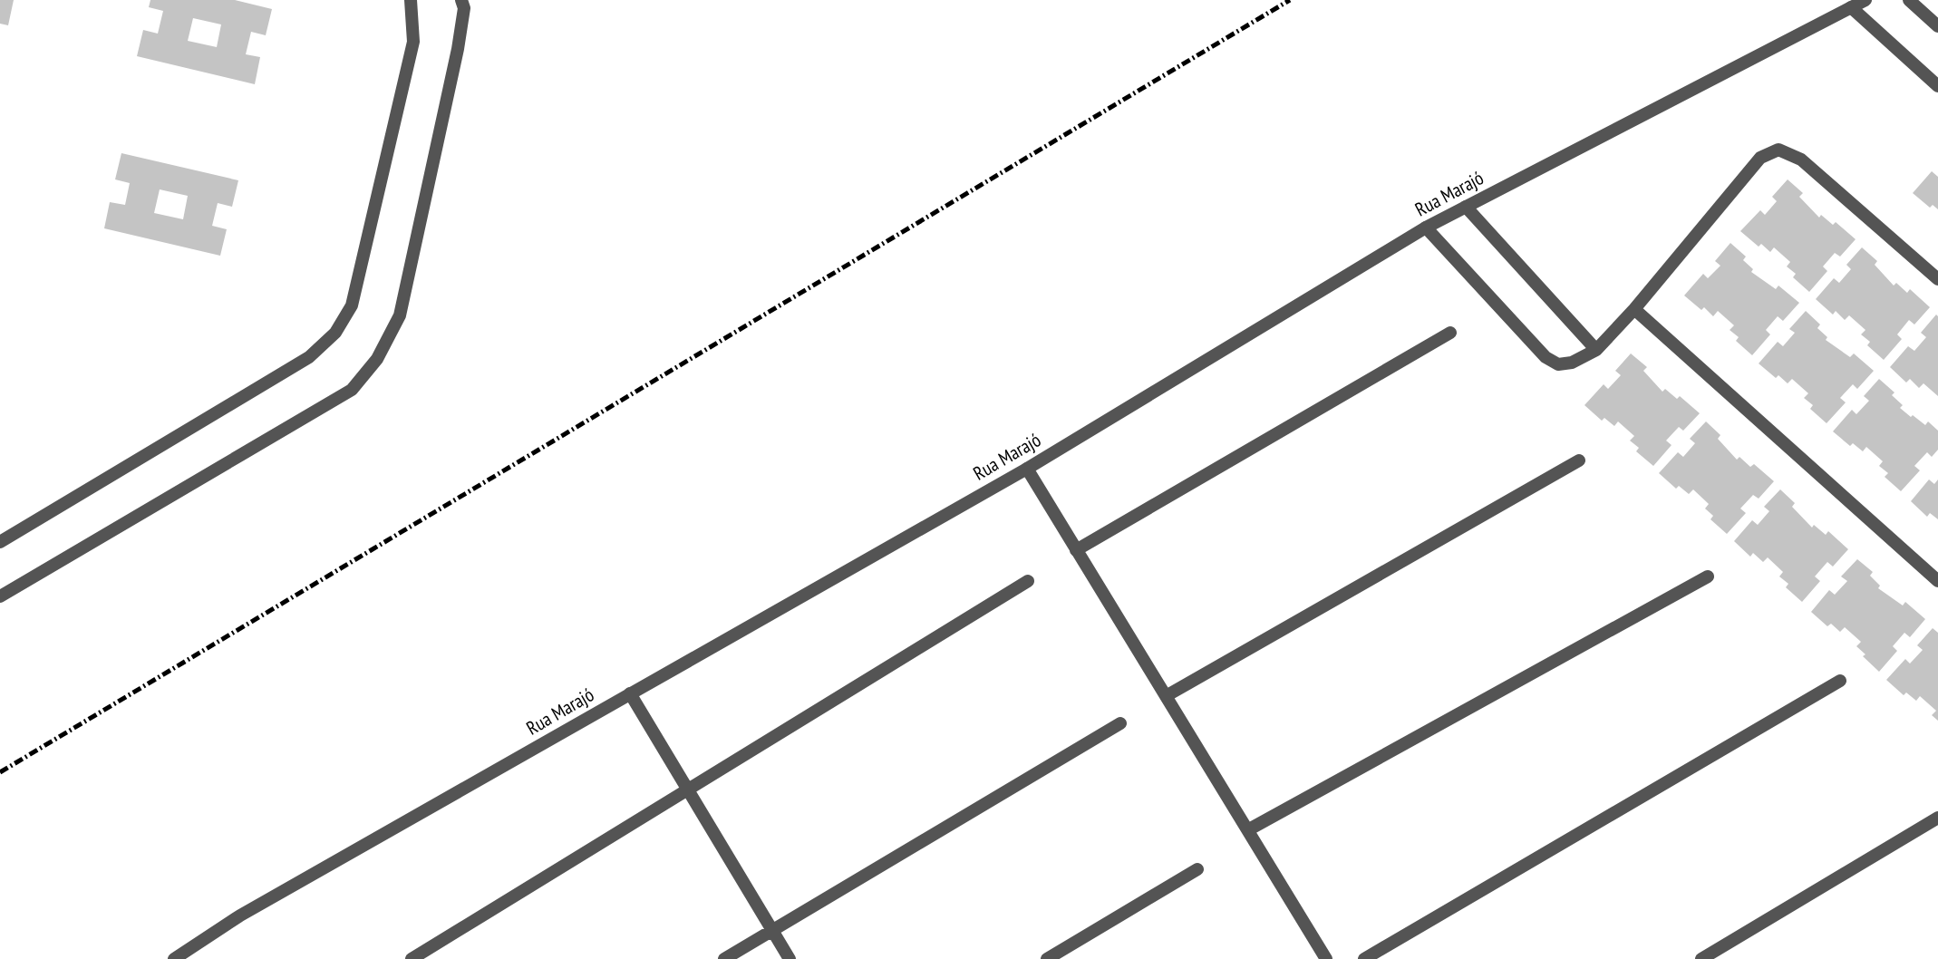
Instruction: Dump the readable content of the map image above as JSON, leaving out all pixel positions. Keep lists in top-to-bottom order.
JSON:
{
  "streets": {
    "street": ["Rua Marajó"]
  }
}
